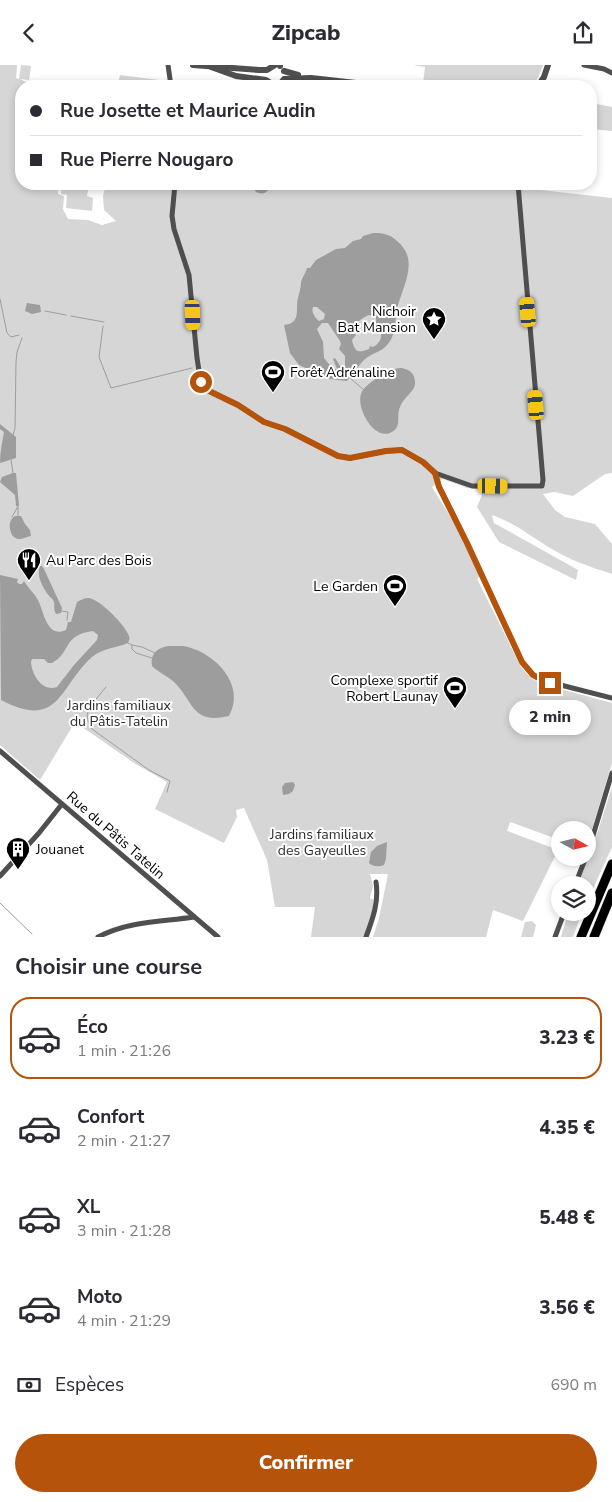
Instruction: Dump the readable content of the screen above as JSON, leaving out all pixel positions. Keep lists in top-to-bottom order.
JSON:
{
  "streets": {
    "street": ["Rue du Pâtis Tatelin"]
  },
  "parks": ["Jardins familiaux du Pâtis-Tatelin", "Jardins familiaux des Gayeulles"],
  "places": {
    "place": ["Nichoir Bat Mansion"],
    "sports": ["Forêt Adrénaline", "Le Garden", "Complexe sportif Robert Launay"],
    "restaurant": ["Au Parc des Bois"],
    "building": ["Jouanet"]
  },
  "north": "right",
  "page": {
    "header": "Zipcab",
    "banner": ["Rue Josette et Maurice Audin", "Rue Pierre Nougaro"],
    "bubble": "2 min",
    "heading": "Choisir une course",
    "list": [
      {
        "name": "Éco",
        "note": "1 min · 21:26",
        "value": "3.23 €"
      },
      {
        "name": "Confort",
        "note": "2 min · 21:27",
        "value": "4.35 €"
      },
      {
        "name": "XL",
        "note": "3 min · 21:28",
        "value": "5.48 €"
      },
      {
        "name": "Moto",
        "note": "4 min · 21:29",
        "value": "3.56 €"
      }
    ],
    "pay": ["Espèces", "690 m"],
    "buttons": "Confirmer"
  }
}
